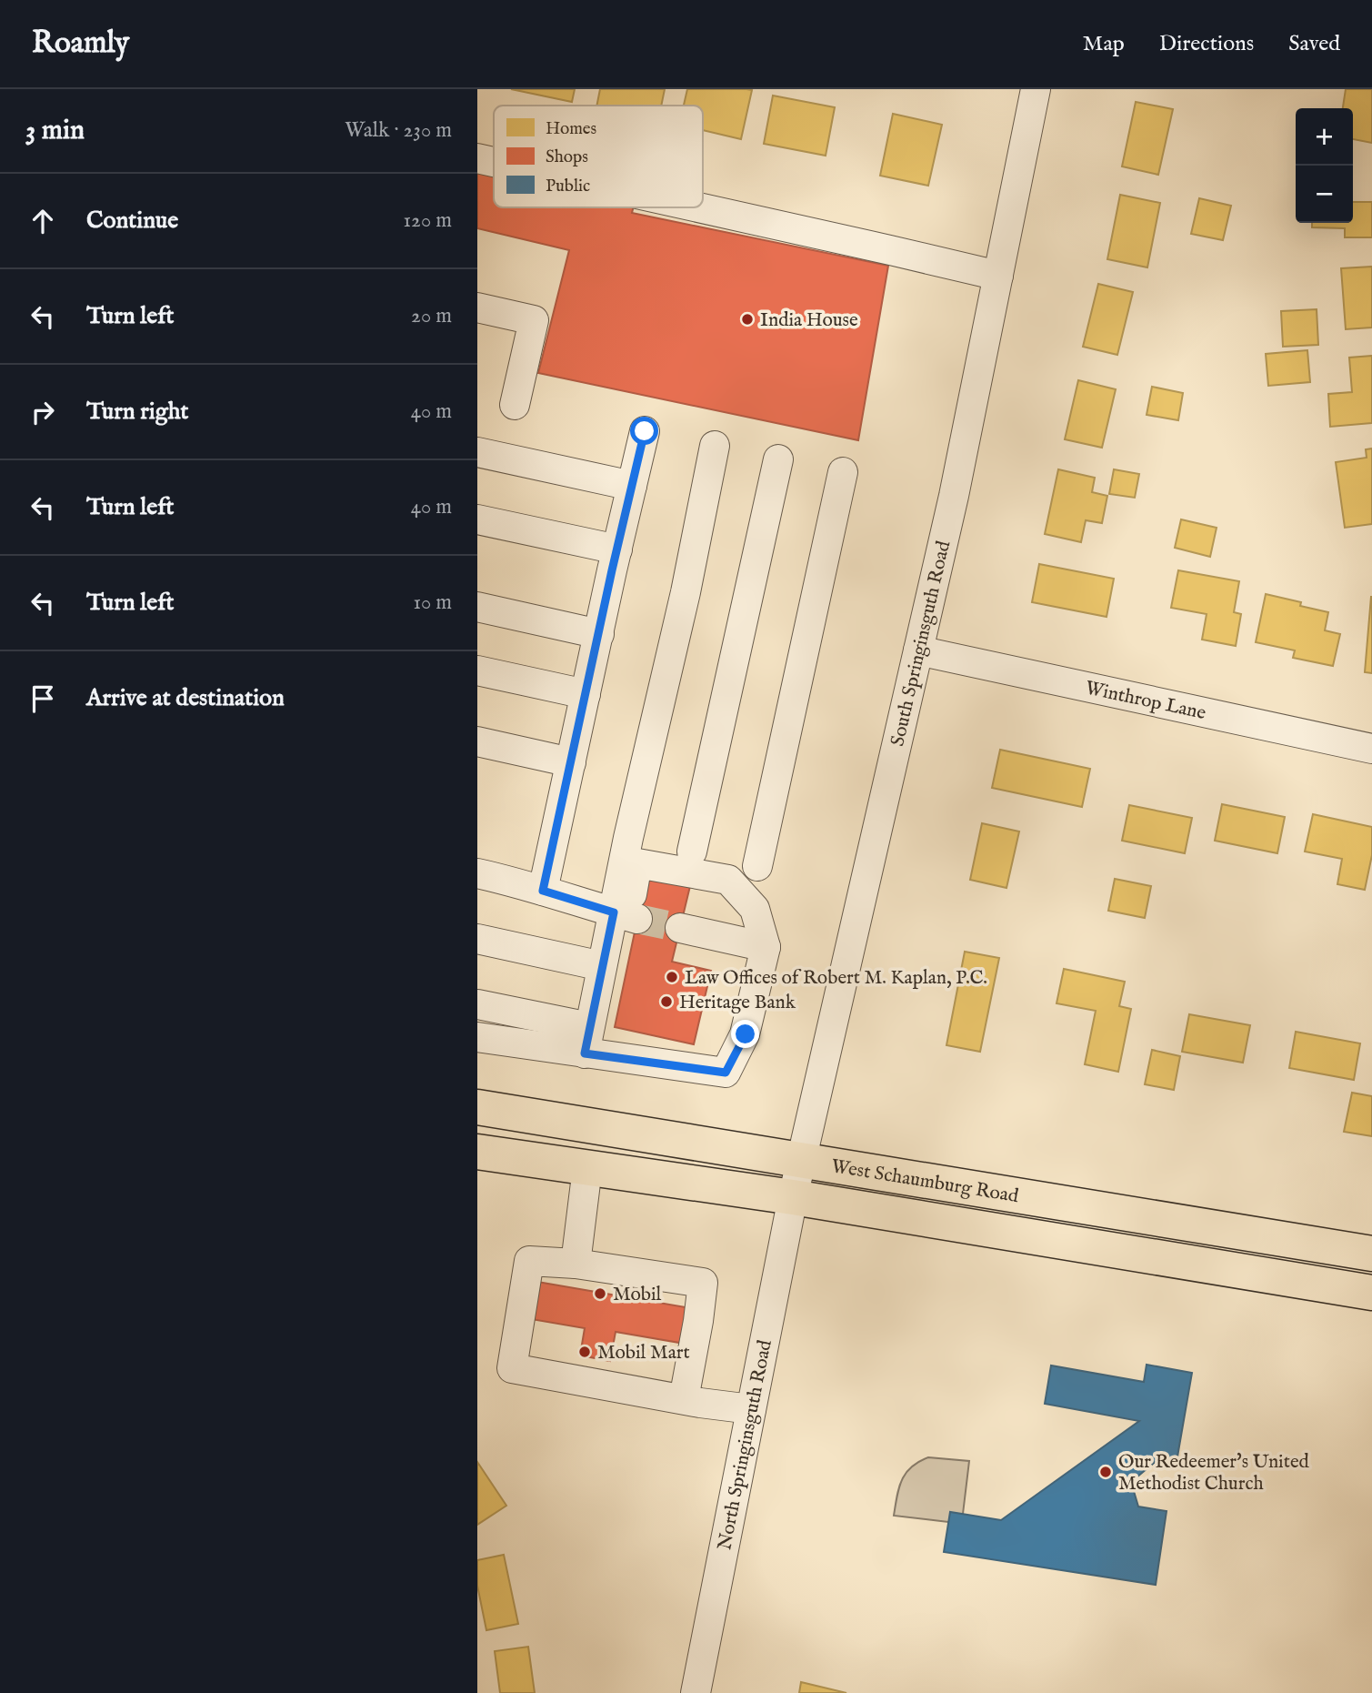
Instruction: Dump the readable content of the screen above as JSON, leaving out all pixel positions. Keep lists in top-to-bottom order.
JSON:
{
  "streets": {
    "main road": ["West Schaumburg Road"],
    "street": ["South Springinsguth Road", "Winthrop Lane", "North Springinsguth Road"]
  },
  "crossings": [
    ["South Springinsguth Road", "Winthrop Lane"],
    ["South Springinsguth Road", "West Schaumburg Road"],
    ["South Springinsguth Road", "North Springinsguth Road"],
    ["West Schaumburg Road", "North Springinsguth Road"]
  ],
  "places": [
    "India House",
    "Law Offices of Robert M. Kaplan, P.C.",
    "Heritage Bank",
    "Mobil",
    "Mobil Mart",
    "Our Redeemer's United Methodist Church"
  ],
  "legend": ["Homes", "Shops", "Public"],
  "page": {
    "header": "Roamly",
    "nav": ["Map", "Directions", "Saved"],
    "heading": ["3 min", "Walk · 230 m"],
    "map_buttons": ["+", "−"],
    "list": [
      ["Continue", "120 m"],
      ["Turn left", "20 m"],
      ["Turn right", "40 m"],
      ["Turn left", "40 m"],
      ["Turn left", "10 m"],
      "Arrive at destination"
    ]
  }
}
